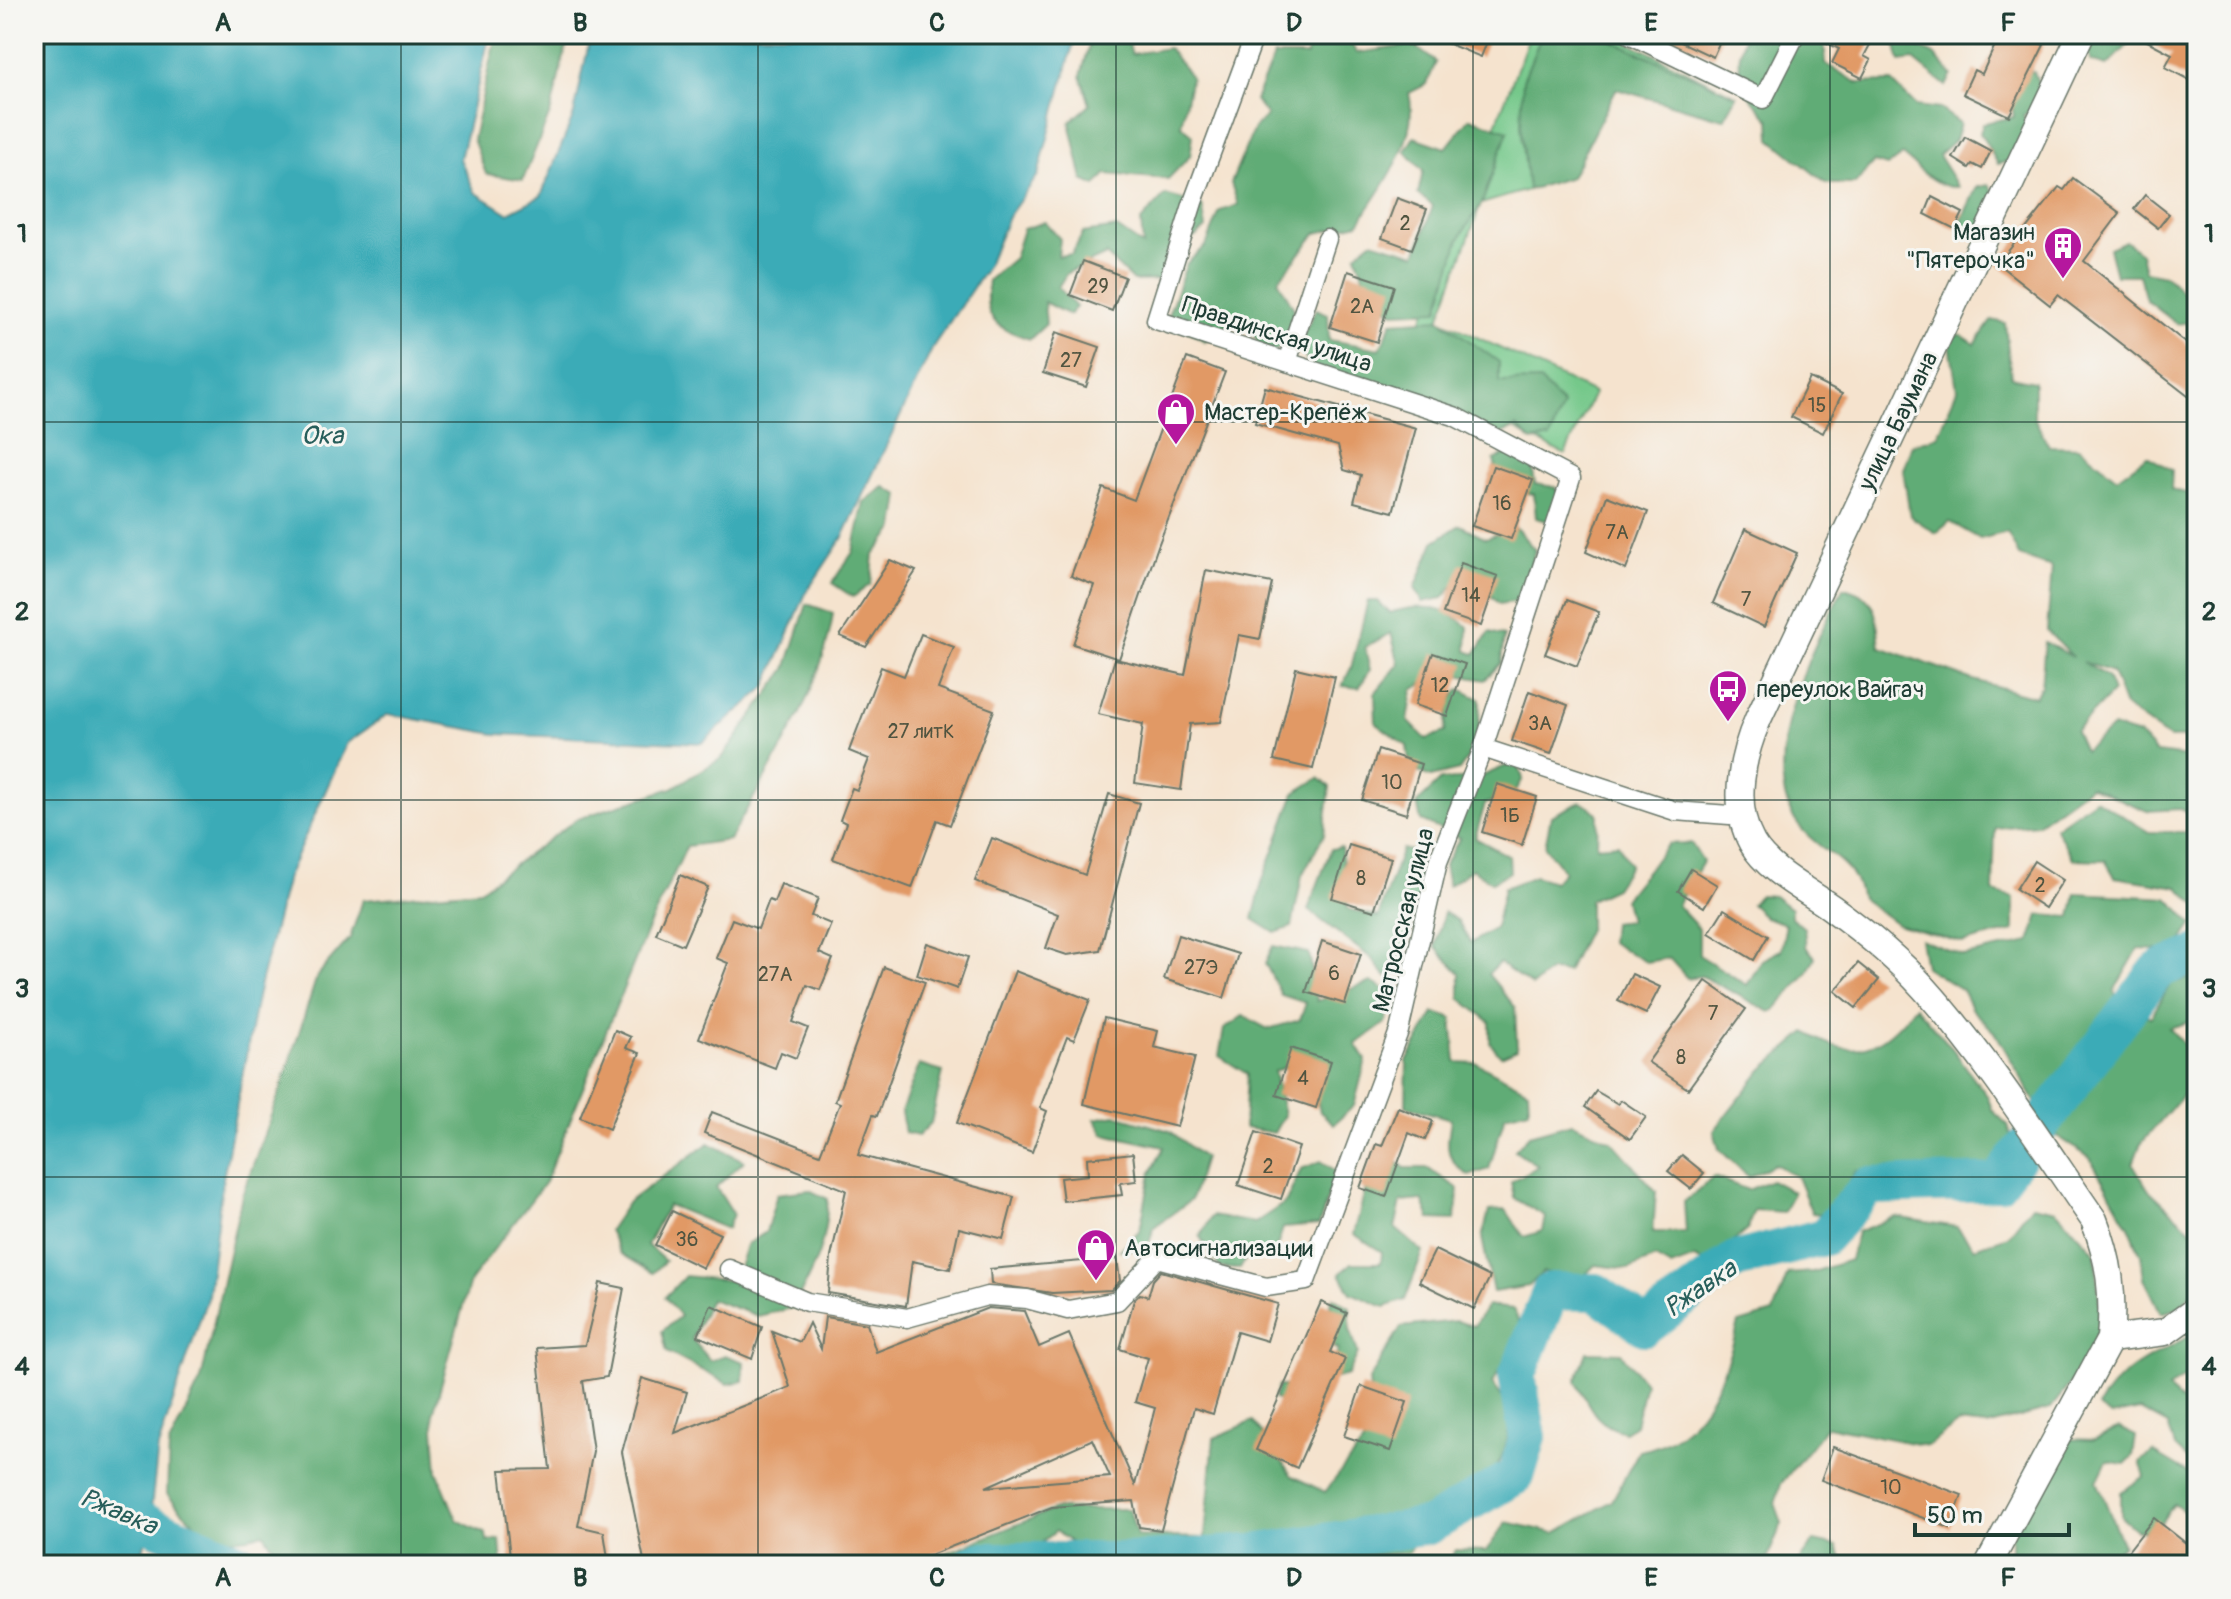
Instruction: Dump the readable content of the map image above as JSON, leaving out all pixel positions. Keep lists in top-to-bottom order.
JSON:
{
  "streets": {
    "street": ["Правдинская улица", "улица Баумана", "Матросская улица"]
  },
  "crossings": [
    ["Правдинская улица", "Матросская улица"]
  ],
  "water": ["Ока", "Ржавка"],
  "places": {
    "building": ["Магазин \"Пятерочка\""],
    "shop": ["Мастер-Крепёж", "Автосигнализации"],
    "bus stop": ["переулок Вайгач"]
  },
  "house_numbers": [
    "2",
    "29",
    "2А",
    "27",
    "15",
    "16",
    "7А",
    "14",
    "7",
    "12",
    "3А",
    "27 литК",
    "10",
    "1Б",
    "8",
    "2",
    "27Э",
    "6",
    "27А",
    "7",
    "8",
    "4",
    "2",
    "36",
    "10"
  ],
  "scale_bar": "50 m",
  "grid": {
    "columns": [
      "A",
      "B",
      "C",
      "D",
      "E",
      "F"
    ],
    "rows": [
      "1",
      "2",
      "3",
      "4"
    ]
  }
}
